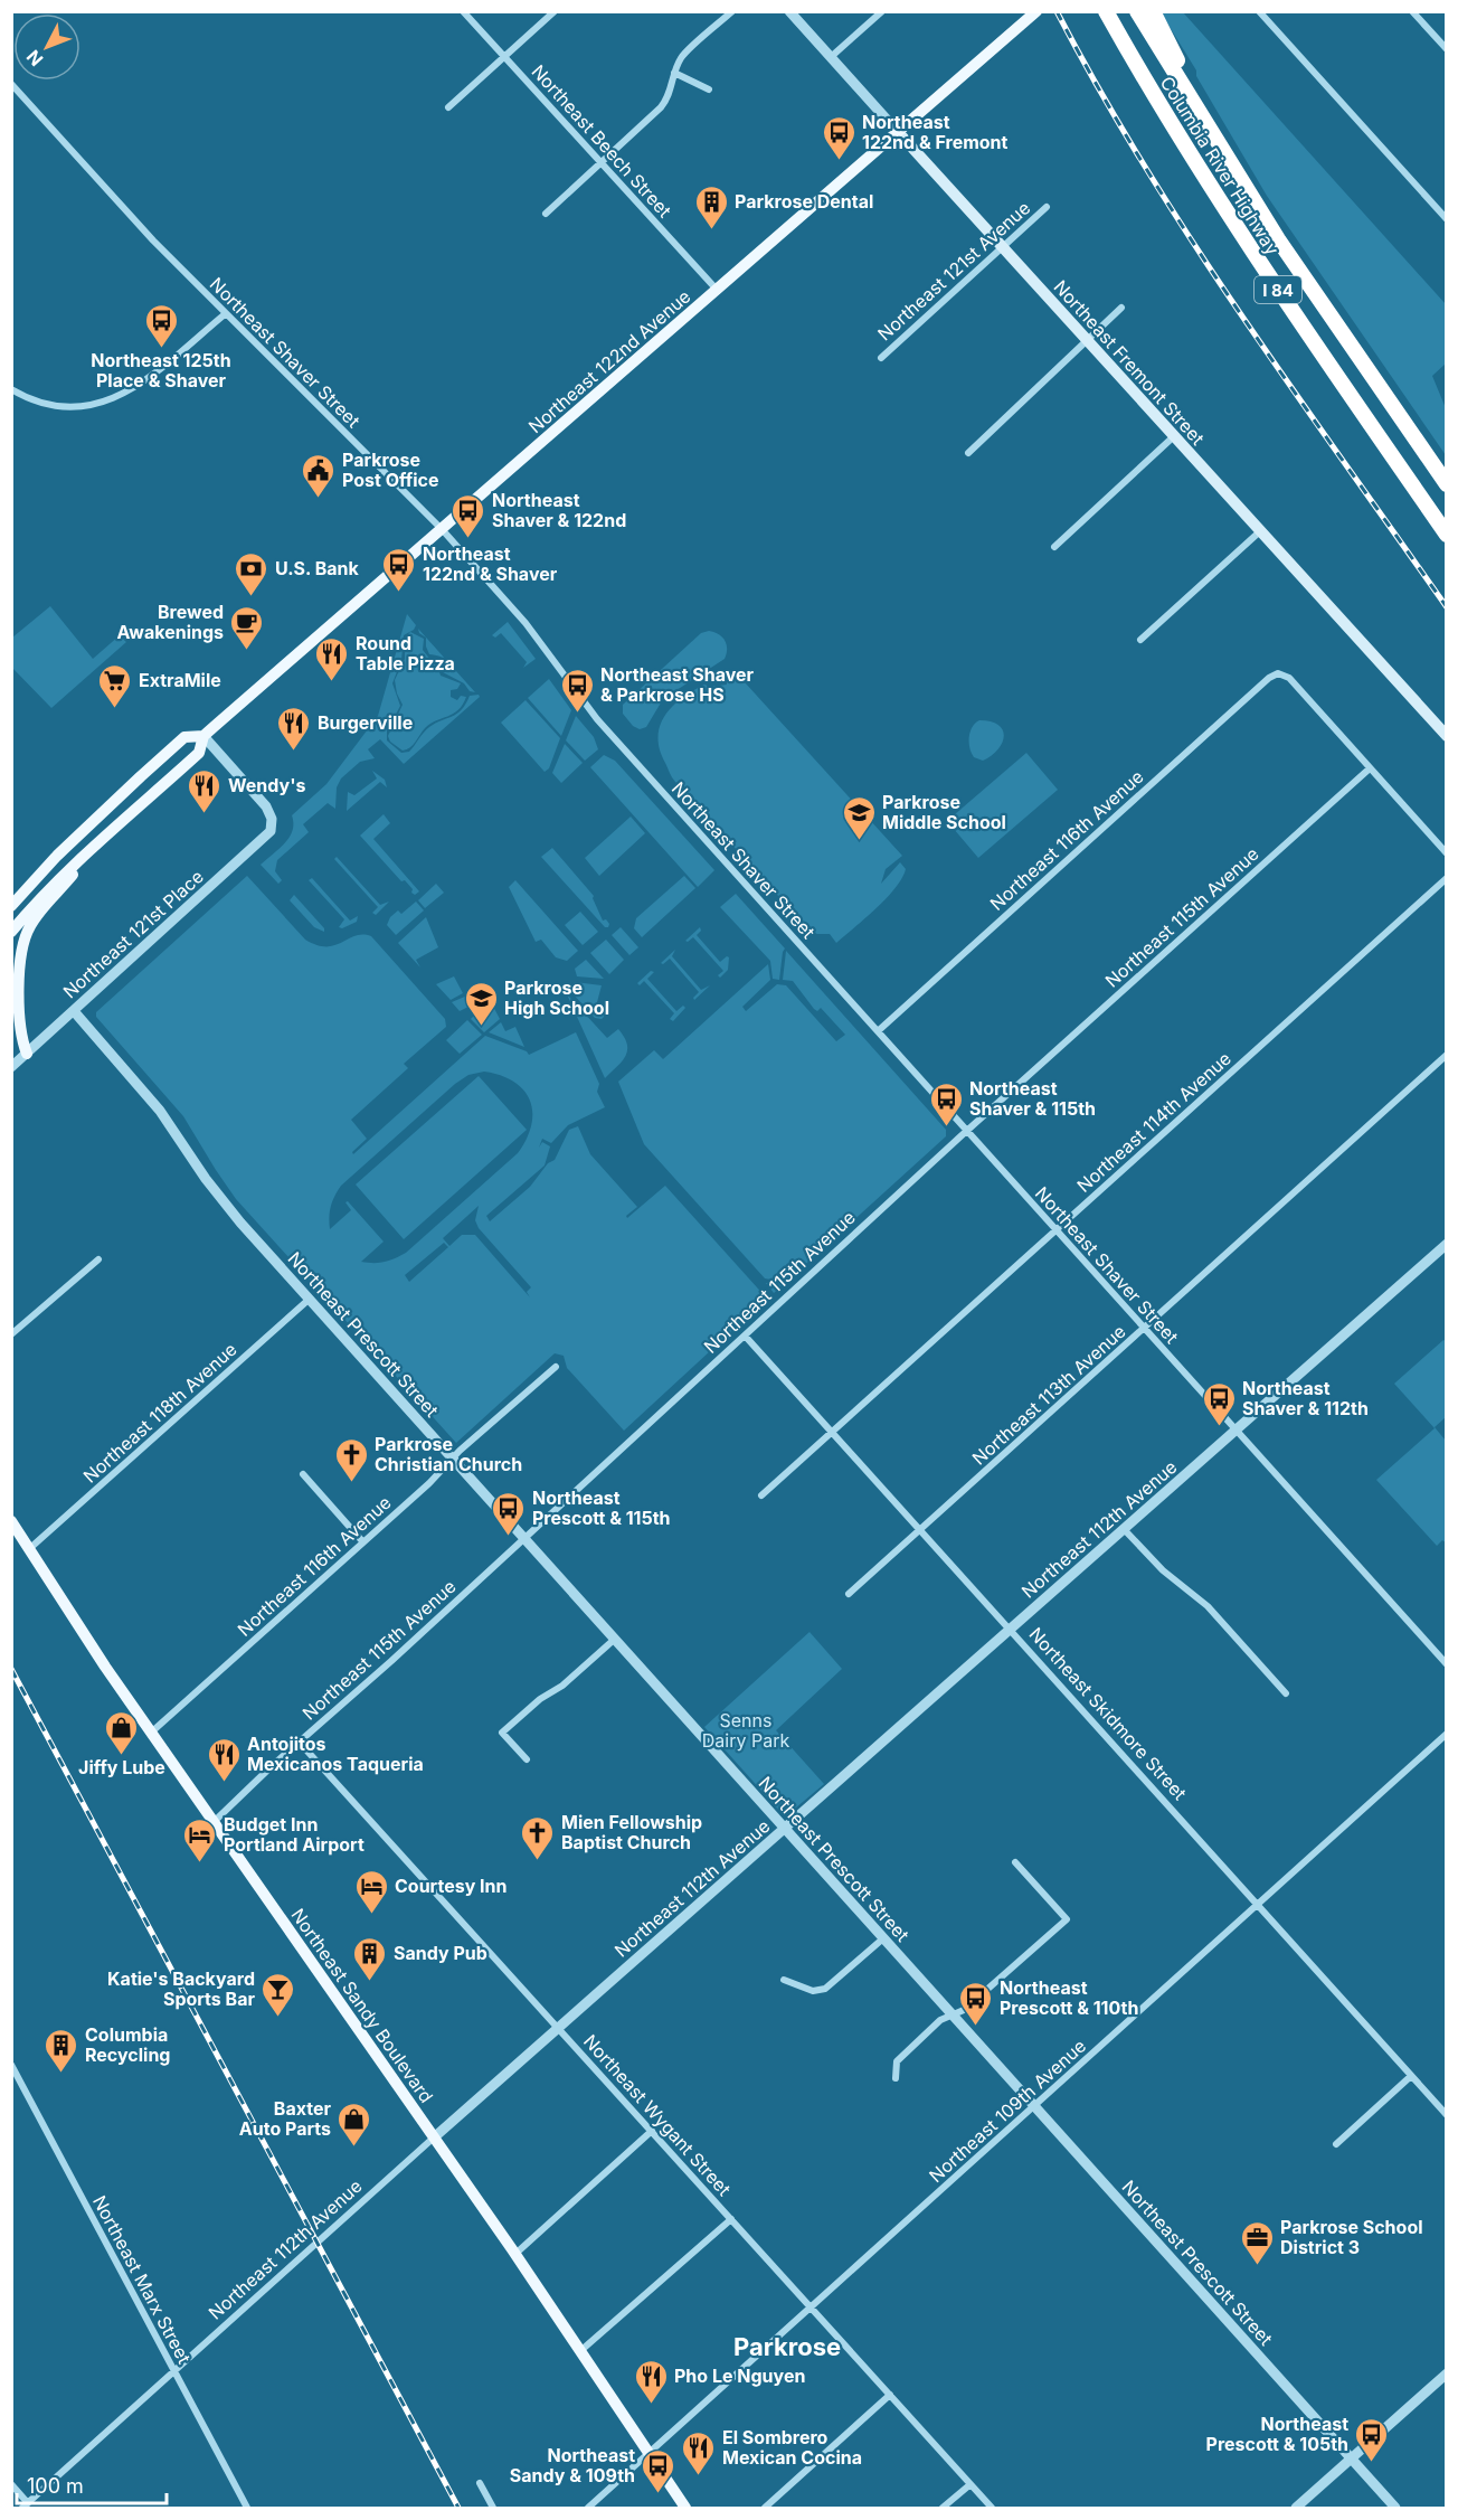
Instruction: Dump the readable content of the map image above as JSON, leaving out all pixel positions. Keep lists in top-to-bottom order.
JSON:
{
  "streets": {
    "highway": ["Columbia River Highway", "I 84"],
    "main road": ["Northeast 122nd Avenue", "Northeast Fremont Street", "Northeast Sandy Boulevard"],
    "street": [
      "Northeast Beech Street",
      "Northeast 121st Avenue",
      "Northeast Shaver Street",
      "Northeast 116th Avenue",
      "Northeast 115th Avenue",
      "Northeast 121st Place",
      "Northeast 114th Avenue",
      "Northeast Prescott Street",
      "Northeast 113th Avenue",
      "Northeast 118th Avenue",
      "Northeast 112th Avenue",
      "Northeast Skidmore Street",
      "Northeast 109th Avenue",
      "Northeast Wygant Street",
      "Northeast Marx Street"
    ]
  },
  "crossings": [
    ["Northeast Beech Street", "Northeast 122nd Avenue"],
    ["Northeast 121st Avenue", "Northeast Fremont Street"],
    ["Northeast Shaver Street", "Northeast 122nd Avenue"],
    ["Northeast Shaver Street", "Northeast 116th Avenue"],
    ["Northeast Shaver Street", "Northeast 115th Avenue"],
    ["Northeast Shaver Street", "Northeast 114th Avenue"],
    ["Northeast Shaver Street", "Northeast 113th Avenue"],
    ["Northeast Shaver Street", "Northeast 112th Avenue"],
    ["Northeast 122nd Avenue", "Northeast Fremont Street"],
    ["Northeast 122nd Avenue", "Northeast 121st Place"],
    ["Northeast 116th Avenue", "Northeast 115th Avenue"],
    ["Northeast 116th Avenue", "Northeast Prescott Street"],
    ["Northeast 116th Avenue", "Northeast Sandy Boulevard"],
    ["Northeast 115th Avenue", "Northeast Prescott Street"],
    ["Northeast 115th Avenue", "Northeast Skidmore Street"],
    ["Northeast 115th Avenue", "Northeast Sandy Boulevard"],
    ["Northeast 115th Avenue", "Northeast Wygant Street"],
    ["Northeast 121st Place", "Northeast Prescott Street"],
    ["Northeast 114th Avenue", "Northeast Skidmore Street"],
    ["Northeast Prescott Street", "Northeast 118th Avenue"],
    ["Northeast Prescott Street", "Northeast 112th Avenue"],
    ["Northeast Prescott Street", "Northeast 109th Avenue"],
    ["Northeast 113th Avenue", "Northeast Skidmore Street"],
    ["Northeast 118th Avenue", "Northeast Sandy Boulevard"],
    ["Northeast 112th Avenue", "Northeast Skidmore Street"],
    ["Northeast 112th Avenue", "Northeast Sandy Boulevard"],
    ["Northeast 112th Avenue", "Northeast Wygant Street"],
    ["Northeast 112th Avenue", "Northeast Marx Street"],
    ["Northeast Skidmore Street", "Northeast 109th Avenue"],
    ["Northeast Sandy Boulevard", "Northeast 109th Avenue"],
    ["Northeast 109th Avenue", "Northeast Wygant Street"]
  ],
  "districts": ["Parkrose"],
  "parks": ["Senns Dairy Park"],
  "places": {
    "bus stop": [
      "Northeast 122nd & Fremont",
      "Northeast 125th Place & Shaver",
      "Northeast Shaver & 122nd",
      "Northeast 122nd & Shaver",
      "Northeast Shaver & Parkrose HS",
      "Northeast Shaver & 115th",
      "Northeast Shaver & 112th",
      "Northeast Prescott & 115th",
      "Northeast Prescott & 110th",
      "Northeast Prescott & 105th",
      "Northeast Sandy & 109th"
    ],
    "building": ["Parkrose Dental", "Sandy Pub", "Columbia Recycling"],
    "public building": ["Parkrose Post Office"],
    "bank": ["U.S. Bank"],
    "cafe": ["Brewed Awakenings"],
    "restaurant": [
      "Round Table Pizza",
      "Burgerville",
      "Wendy's",
      "Antojitos Mexicanos Taqueria",
      "Pho Le Nguyen",
      "El Sombrero Mexican Cocina"
    ],
    "supermarket": ["ExtraMile"],
    "school or university": ["Parkrose Middle School", "Parkrose High School"],
    "church": ["Parkrose Christian Church", "Mien Fellowship Baptist Church"],
    "shop": ["Jiffy Lube", "Baxter Auto Parts"],
    "hotel": ["Budget Inn Portland Airport", "Courtesy Inn"],
    "bar": ["Katie's Backyard Sports Bar"],
    "office": ["Parkrose School District 3"]
  },
  "scale_bar": "100 m",
  "north": "bottom left"
}
